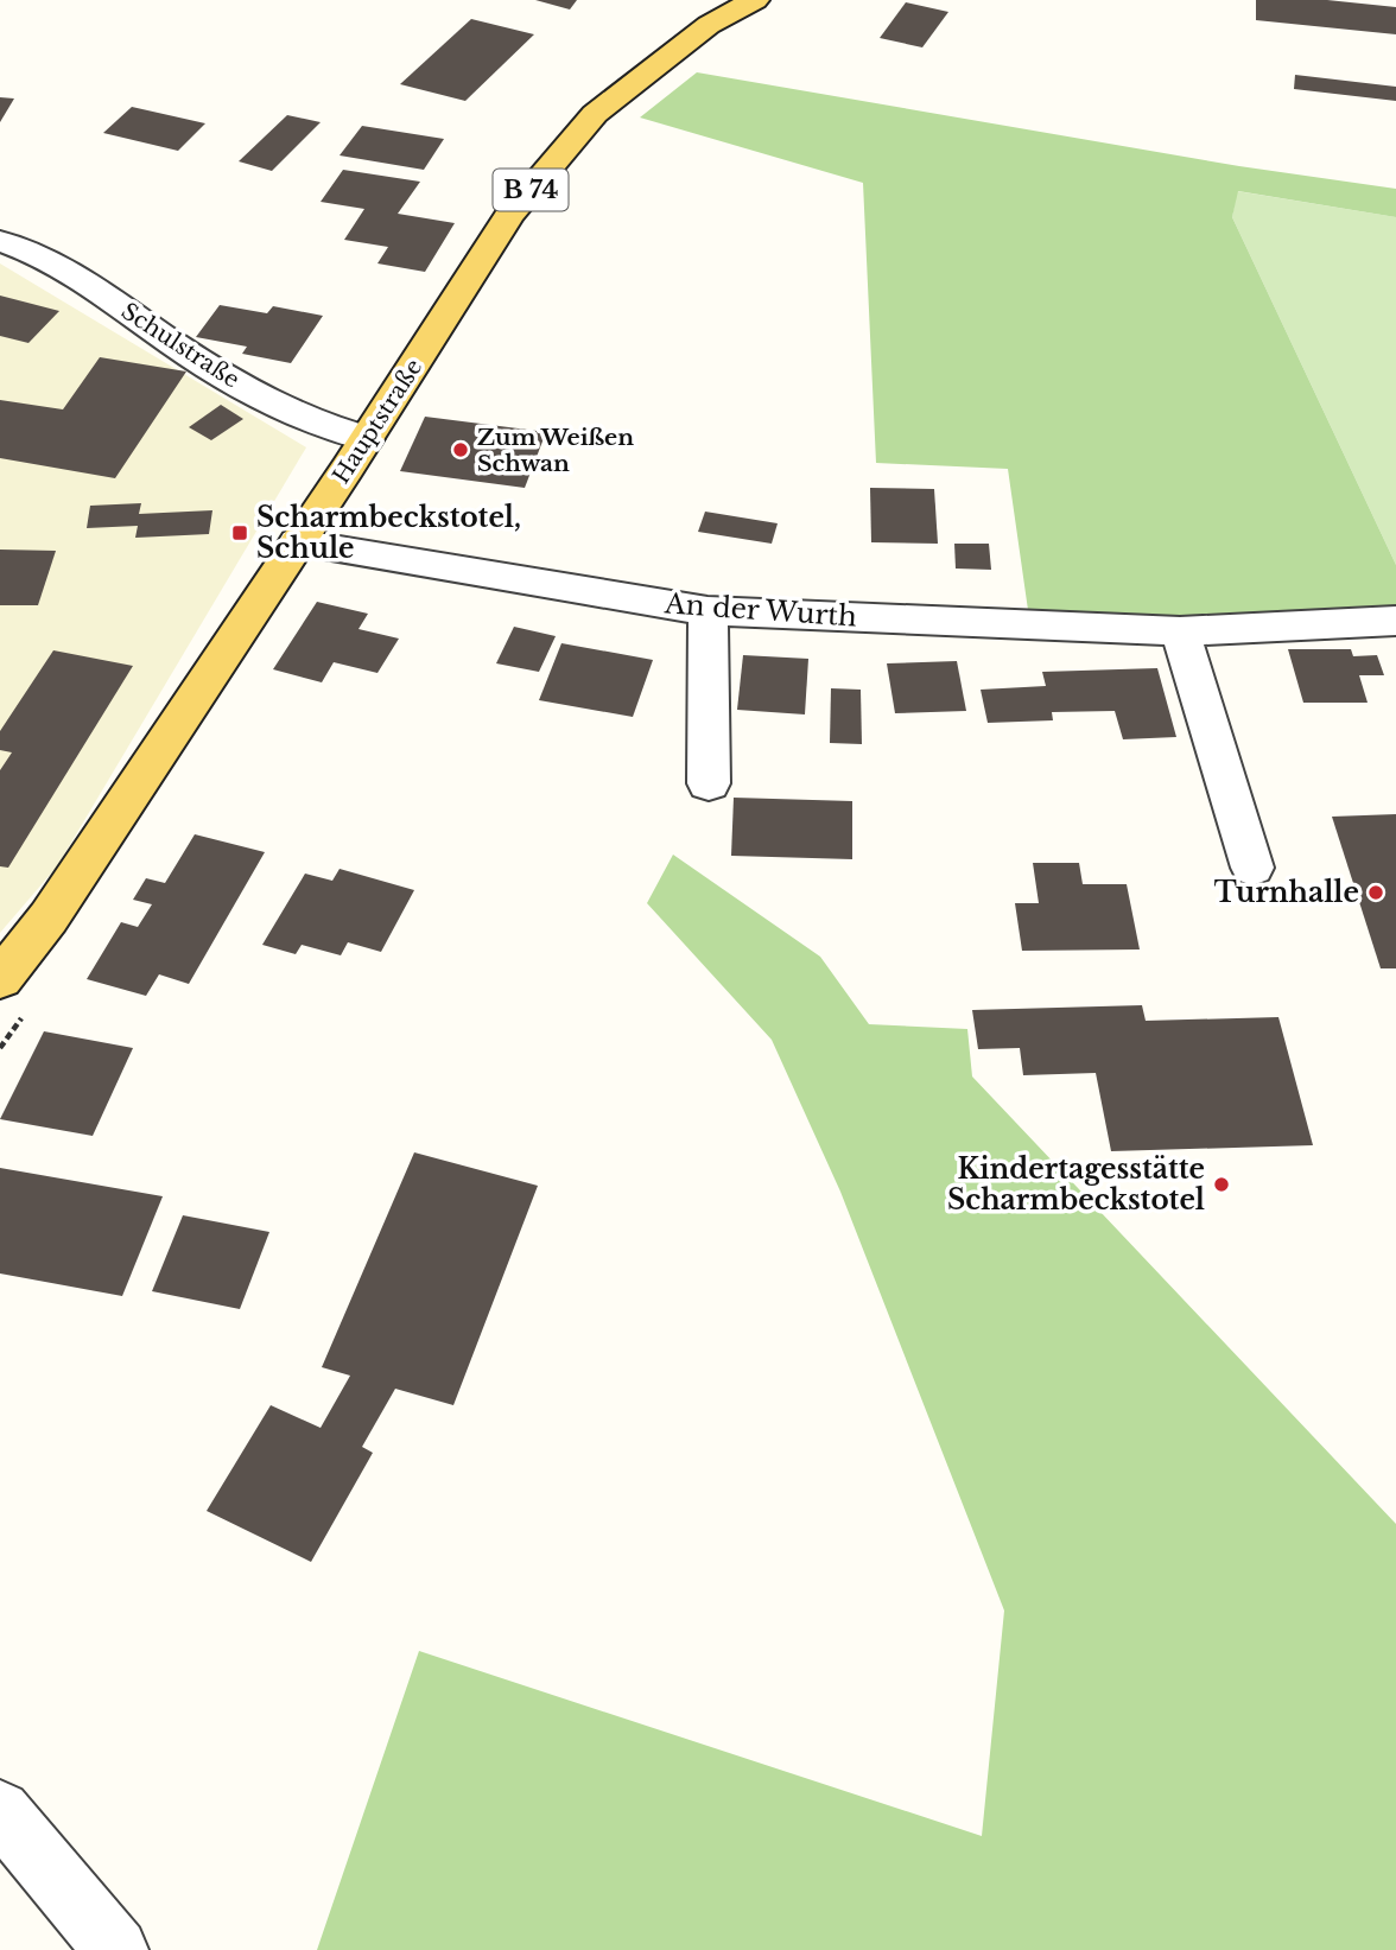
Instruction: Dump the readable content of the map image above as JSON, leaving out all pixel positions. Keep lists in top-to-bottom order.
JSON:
{
  "streets": {
    "main road": ["B 74", "Hauptstraße"],
    "street": ["Schulstraße", "An der Wurth"]
  },
  "crossings": [
    ["Schulstraße", "Hauptstraße"],
    ["Hauptstraße", "An der Wurth"]
  ],
  "places": {
    "other": ["Zum Weißen Schwan", "Turnhalle", "Kindertagesstätte Scharmbeckstotel"],
    "transit": ["Scharmbeckstotel, Schule"]
  }
}
